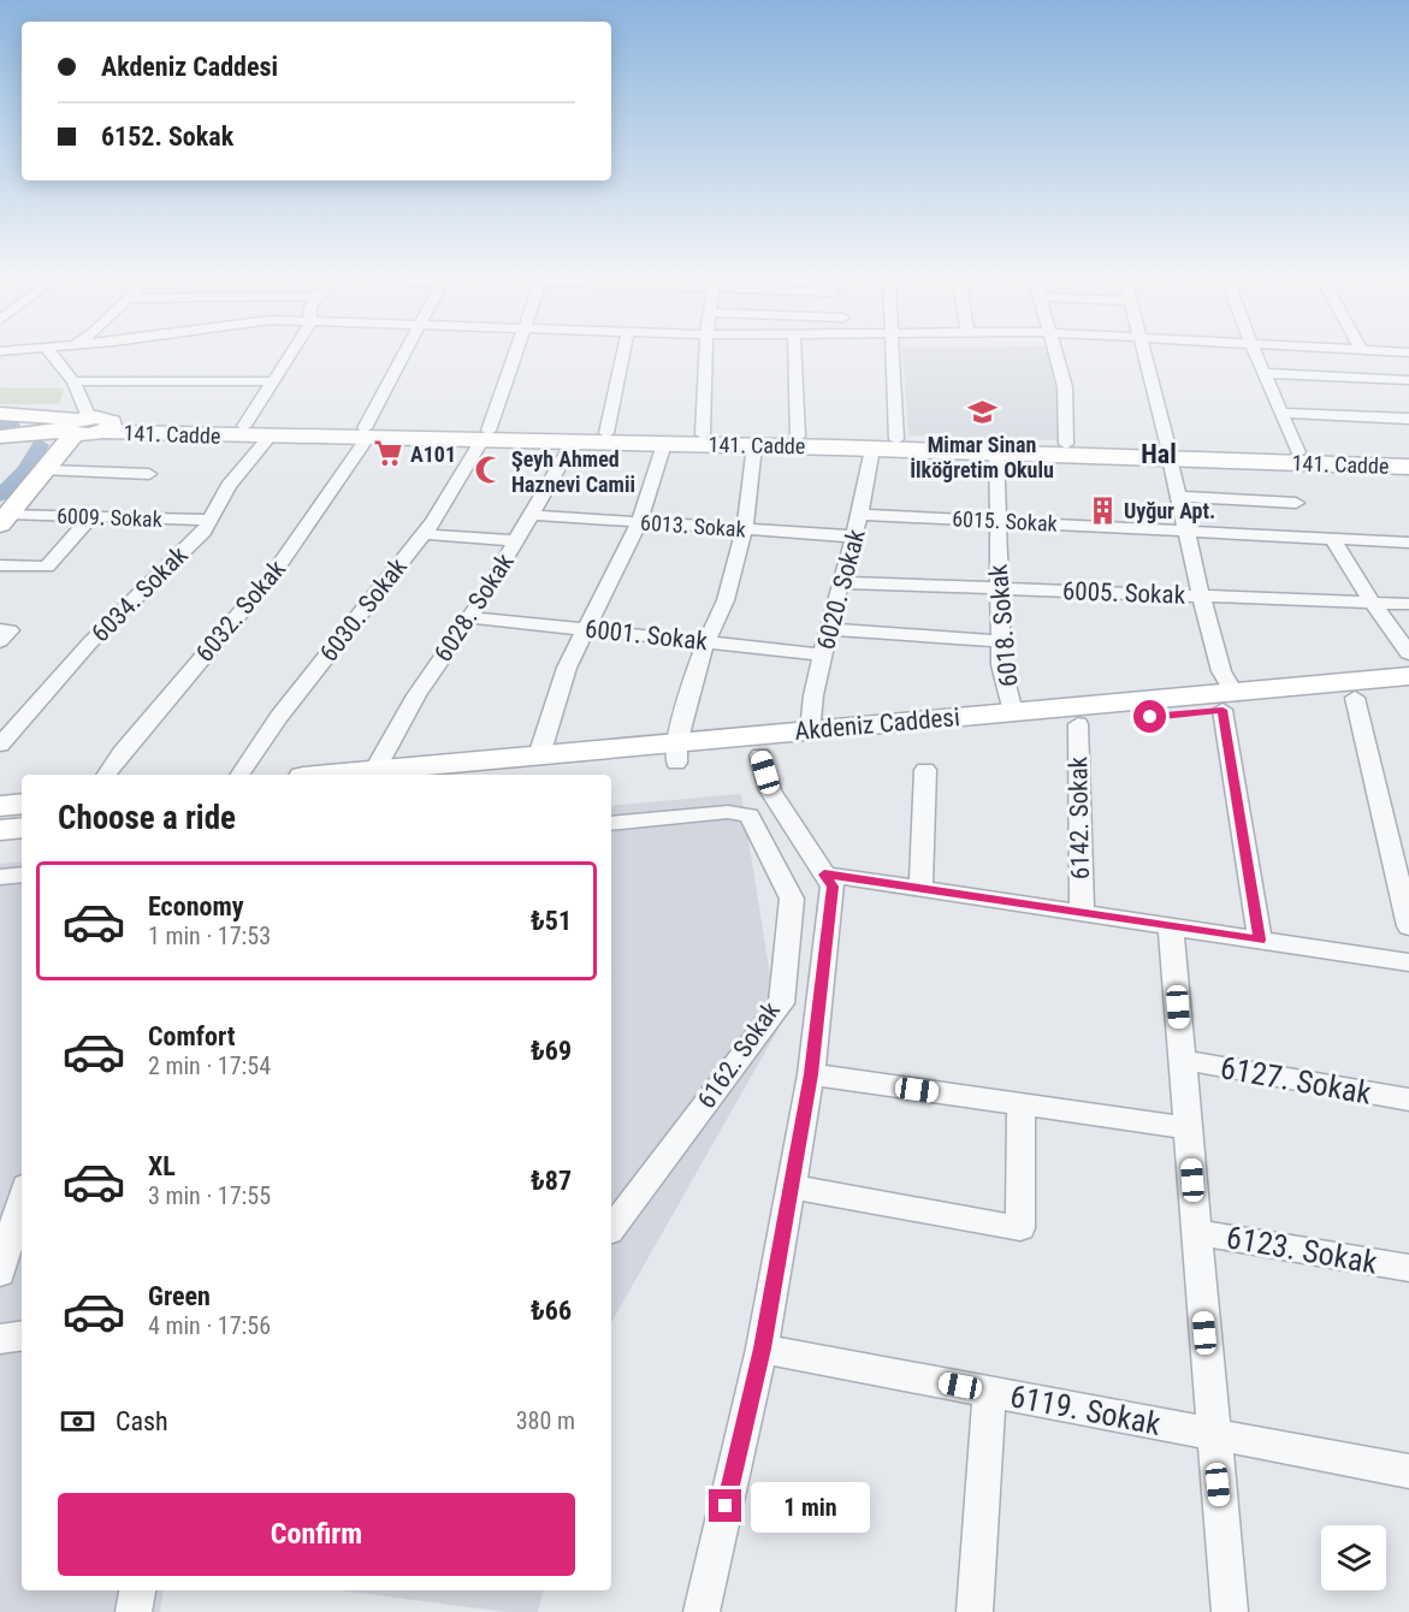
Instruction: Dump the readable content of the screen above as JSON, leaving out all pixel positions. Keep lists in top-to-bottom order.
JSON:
{
  "streets": {
    "street": [
      "141. Cadde",
      "6009. Sokak",
      "6015. Sokak",
      "6013. Sokak",
      "6020. Sokak",
      "6005. Sokak",
      "6034. Sokak",
      "6028. Sokak",
      "6030. Sokak",
      "6032. Sokak",
      "6018. Sokak",
      "6001. Sokak",
      "Akdeniz Caddesi",
      "6142. Sokak",
      "6162. Sokak",
      "6127. Sokak",
      "6123. Sokak",
      "6119. Sokak"
    ]
  },
  "crossings": [
    ["141. Cadde", "6020. Sokak"],
    ["141. Cadde", "6034. Sokak"],
    ["141. Cadde", "6028. Sokak"],
    ["141. Cadde", "6030. Sokak"],
    ["141. Cadde", "6032. Sokak"],
    ["141. Cadde", "6018. Sokak"],
    ["6009. Sokak", "6034. Sokak"],
    ["6015. Sokak", "6020. Sokak"],
    ["6015. Sokak", "6018. Sokak"],
    ["6013. Sokak", "6020. Sokak"],
    ["6013. Sokak", "6028. Sokak"],
    ["6020. Sokak", "6005. Sokak"],
    ["6020. Sokak", "6001. Sokak"],
    ["6020. Sokak", "Akdeniz Caddesi"],
    ["6005. Sokak", "6018. Sokak"],
    ["6028. Sokak", "6001. Sokak"],
    ["6028. Sokak", "Akdeniz Caddesi"],
    ["6018. Sokak", "Akdeniz Caddesi"],
    ["Akdeniz Caddesi", "6142. Sokak"]
  ],
  "districts": ["Hal"],
  "places": {
    "school or university": ["Mimar Sinan İlköğretim Okulu"],
    "supermarket": ["A101"],
    "mosque": ["Şeyh Ahmed Haznevi Camii"],
    "building": ["Uyğur Apt."]
  },
  "page": {
    "banner": ["Akdeniz Caddesi", "6152. Sokak"],
    "heading": "Choose a ride",
    "list": [
      {
        "name": "Economy",
        "note": "1 min · 17:53",
        "value": "₺51"
      },
      {
        "name": "Comfort",
        "note": "2 min · 17:54",
        "value": "₺69"
      },
      {
        "name": "XL",
        "note": "3 min · 17:55",
        "value": "₺87"
      },
      {
        "name": "Green",
        "note": "4 min · 17:56",
        "value": "₺66"
      }
    ],
    "pay": ["Cash", "380 m"],
    "buttons": "Confirm",
    "bubble": "1 min"
  }
}
